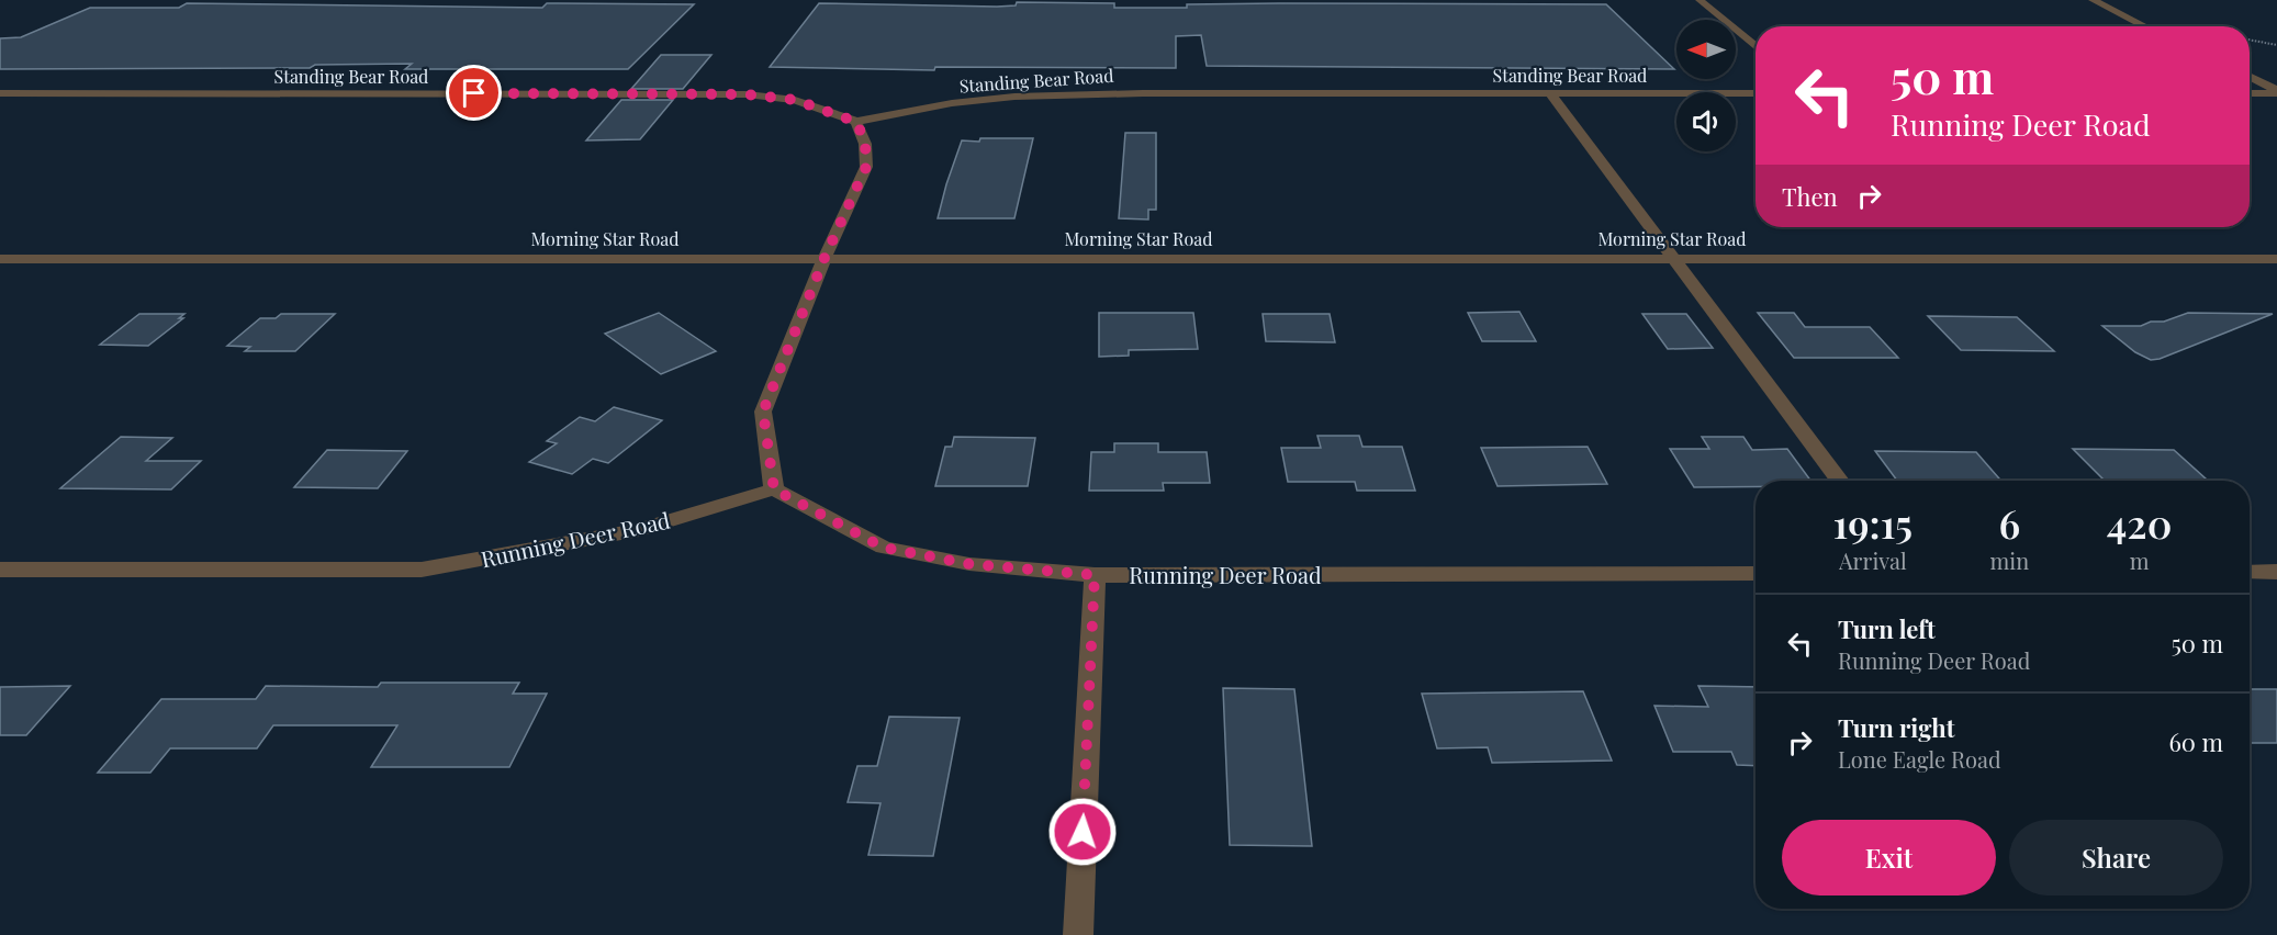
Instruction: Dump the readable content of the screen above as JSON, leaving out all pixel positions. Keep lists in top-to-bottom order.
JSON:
{
  "streets": {
    "street": ["Standing Bear Road", "Morning Star Road", "Running Deer Road"]
  },
  "north": "left",
  "page": {
    "turn": ["50 m", "Running Deer Road"],
    "then": "Then",
    "eta": [
      "19:15",
      "Arrival",
      "6",
      "min",
      "420",
      "m"
    ],
    "list": [
      {
        "name": "Turn left",
        "note": "Running Deer Road",
        "value": "50 m"
      },
      {
        "name": "Turn right",
        "note": "Lone Eagle Road",
        "value": "60 m"
      }
    ],
    "buttons": ["Exit", "Share"]
  }
}
